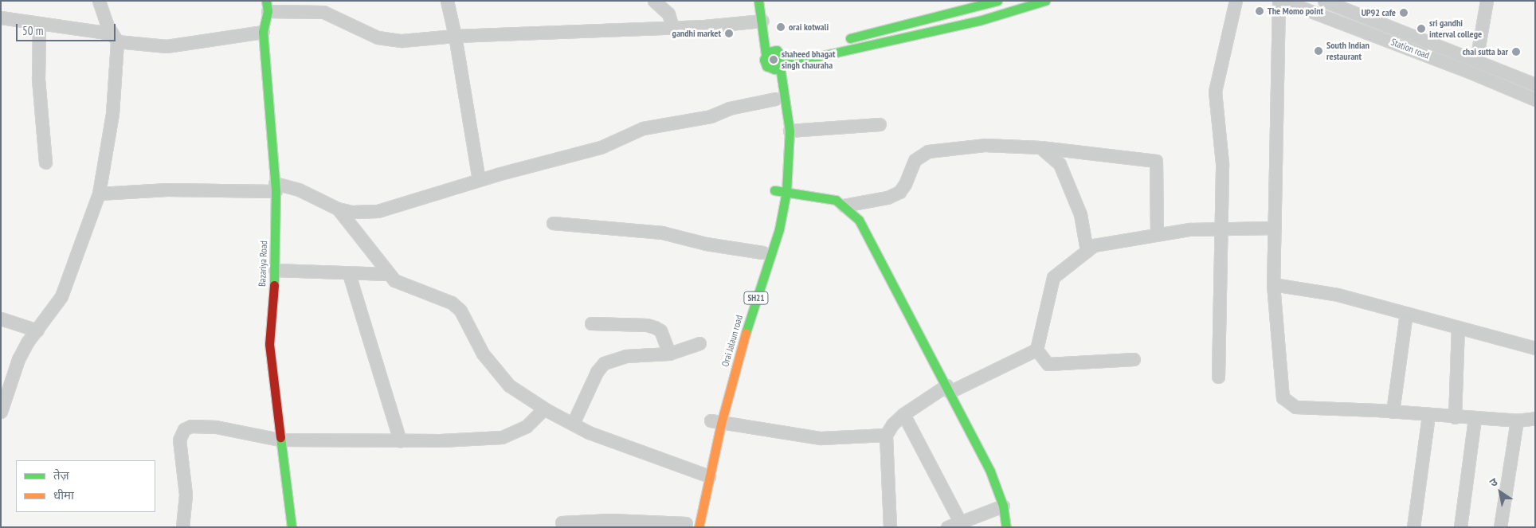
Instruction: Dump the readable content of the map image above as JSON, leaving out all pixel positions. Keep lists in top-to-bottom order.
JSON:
{
  "streets": {
    "street": [
      "Station road",
      "Bazariya Road",
      "SH21",
      "Orai Jalaun road"
    ]
  },
  "places": [
    "The Momo point",
    "UP92 cafe",
    "orai kotwali",
    "sri gandhi interval college",
    "gandhi market",
    "South Indian restaurant",
    "chai sutta bar",
    "shaheed bhagat singh chauraha"
  ],
  "legend": ["तेज़", "धीमा"],
  "scale_bar": "50 m",
  "north": "top left"
}
